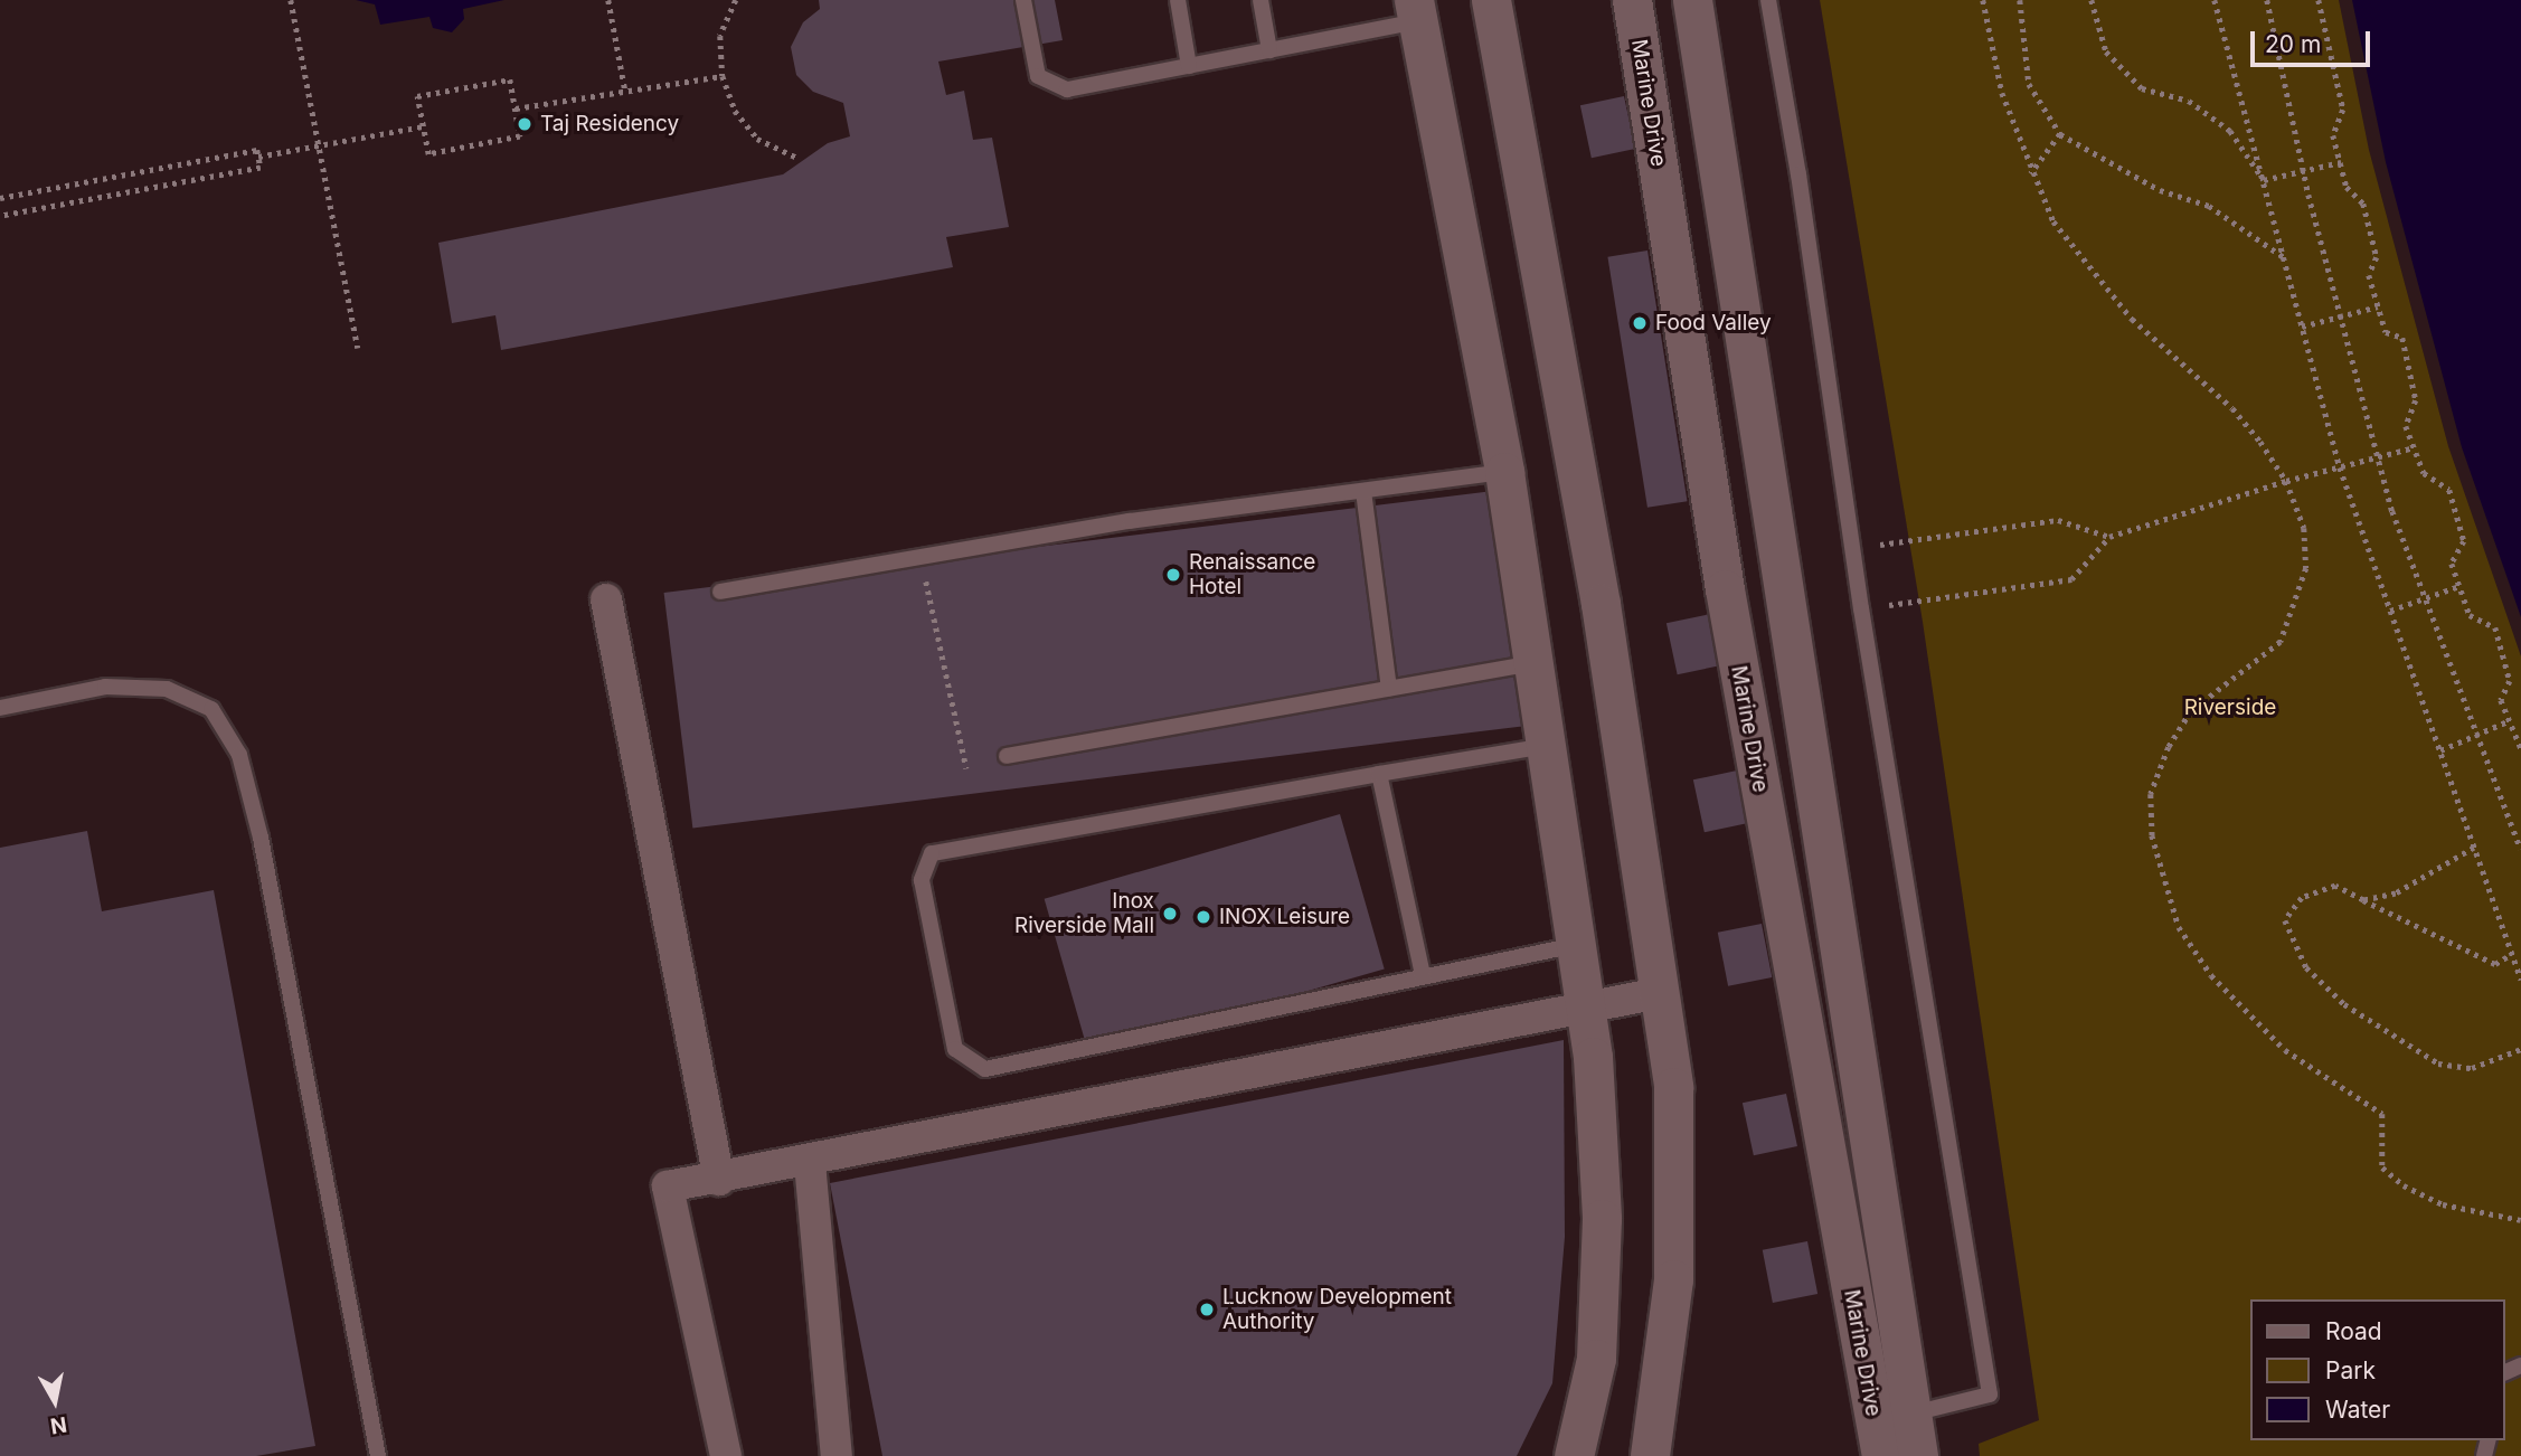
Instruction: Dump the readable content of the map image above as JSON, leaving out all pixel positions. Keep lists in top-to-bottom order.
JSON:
{
  "streets": {
    "street": ["Marine Drive"]
  },
  "parks": ["Riverside"],
  "places": [
    "Taj Residency",
    "Food Valley",
    "Renaissance Hotel",
    "Inox Riverside Mall",
    "INOX Leisure",
    "Lucknow Development Authority"
  ],
  "legend": ["Road", "Park", "Water"],
  "scale_bar": "20 m",
  "north": "bottom"
}
